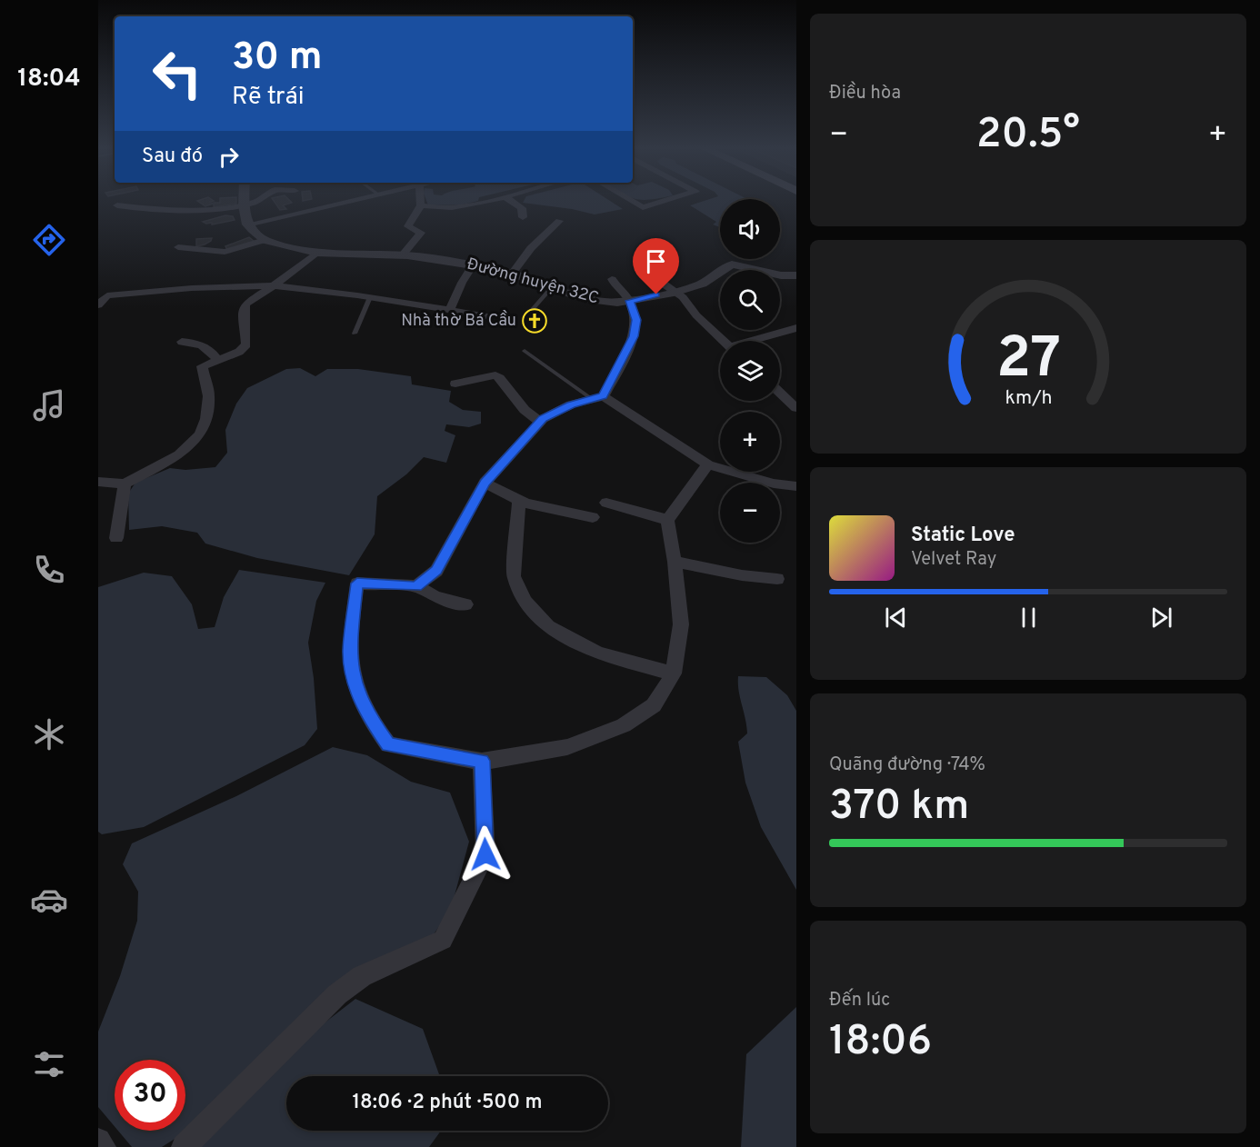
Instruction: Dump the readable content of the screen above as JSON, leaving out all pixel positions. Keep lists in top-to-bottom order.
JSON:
{
  "streets": {
    "street": ["Đường huyện 32C"]
  },
  "places": {
    "church": ["Nhà thờ Bá Cầu"]
  },
  "page": {
    "tabs": "18:04",
    "tile": [
      "Điều hòa",
      ["Quãng đường · 74%", "370 km"],
      ["Đến lúc", "18:06"]
    ],
    "turn": ["30 m", "Rẽ trái"],
    "heat": ["−", "20.5°", "+"],
    "then": "Sau đó",
    "map_buttons": ["+", "−"],
    "song": ["Static Love", "Velvet Ray"],
    "limit": "30",
    "trip": "18:06 · 2 phút · 500 m",
    "gauge": ["27", "km/h"]
  }
}
